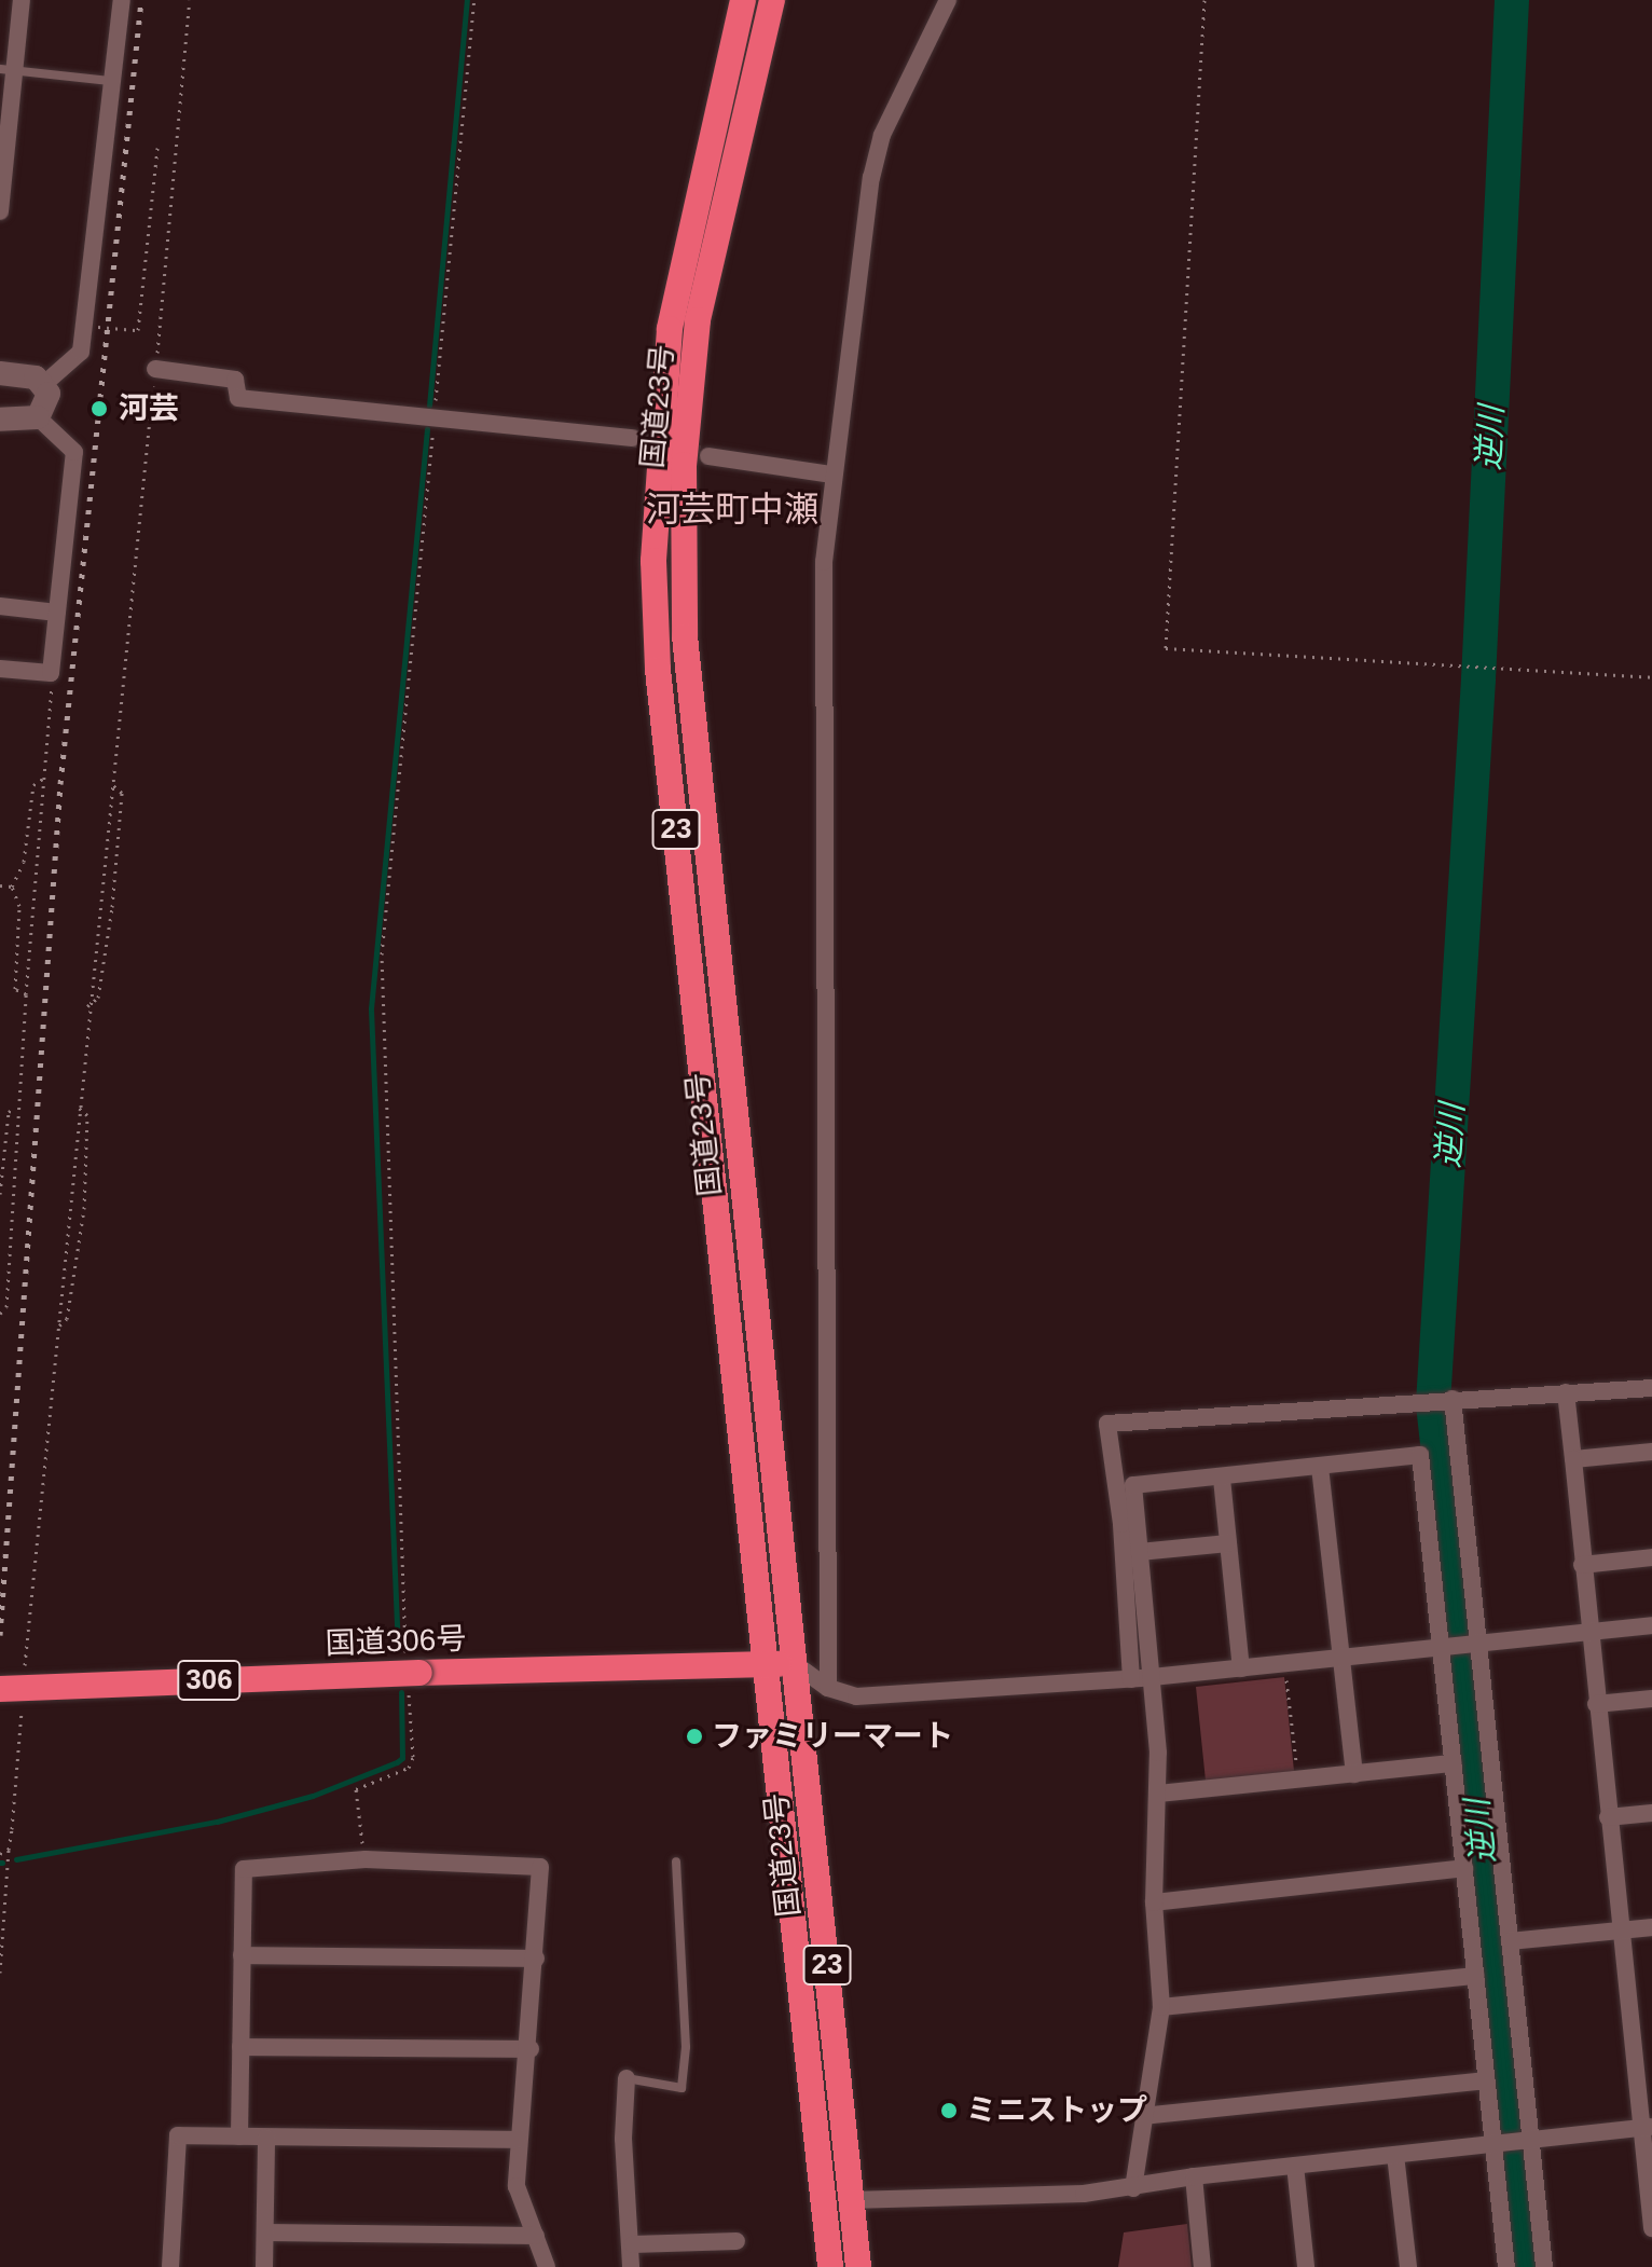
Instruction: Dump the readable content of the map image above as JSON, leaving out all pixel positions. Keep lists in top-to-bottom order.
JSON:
{
  "streets": {
    "highway": [
      "国道23号",
      "23",
      "国道306号",
      "306"
    ]
  },
  "crossings": [
    ["国道23号", "国道306号"]
  ],
  "districts": ["河芸町中瀬"],
  "water": ["逆川"],
  "places": ["河芸", "ファミリーマート", "ミニストップ"]
}
